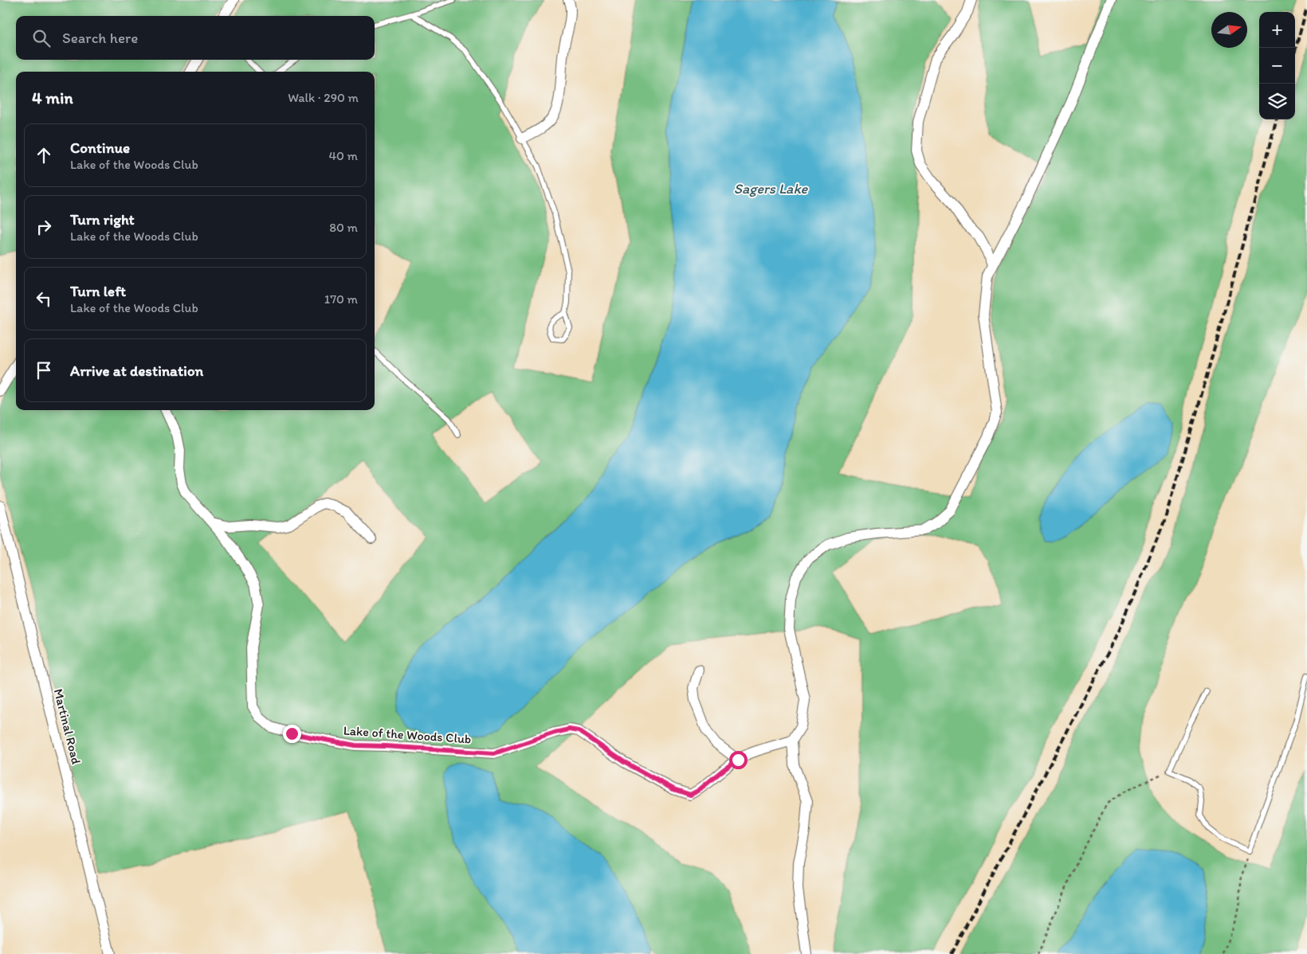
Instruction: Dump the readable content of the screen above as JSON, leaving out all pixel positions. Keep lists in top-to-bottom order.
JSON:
{
  "streets": {
    "street": ["Martinal Road", "Lake of the Woods Club"]
  },
  "water": ["Sagers Lake"],
  "north": "right",
  "page": {
    "map_buttons": ["+", "−"],
    "search": "Search here",
    "heading": ["4 min", "Walk · 290 m"],
    "list": [
      ["Continue", "Lake of the Woods Club", "40 m"],
      ["Turn right", "Lake of the Woods Club", "80 m"],
      ["Turn left", "Lake of the Woods Club", "170 m"],
      "Arrive at destination"
    ]
  }
}
